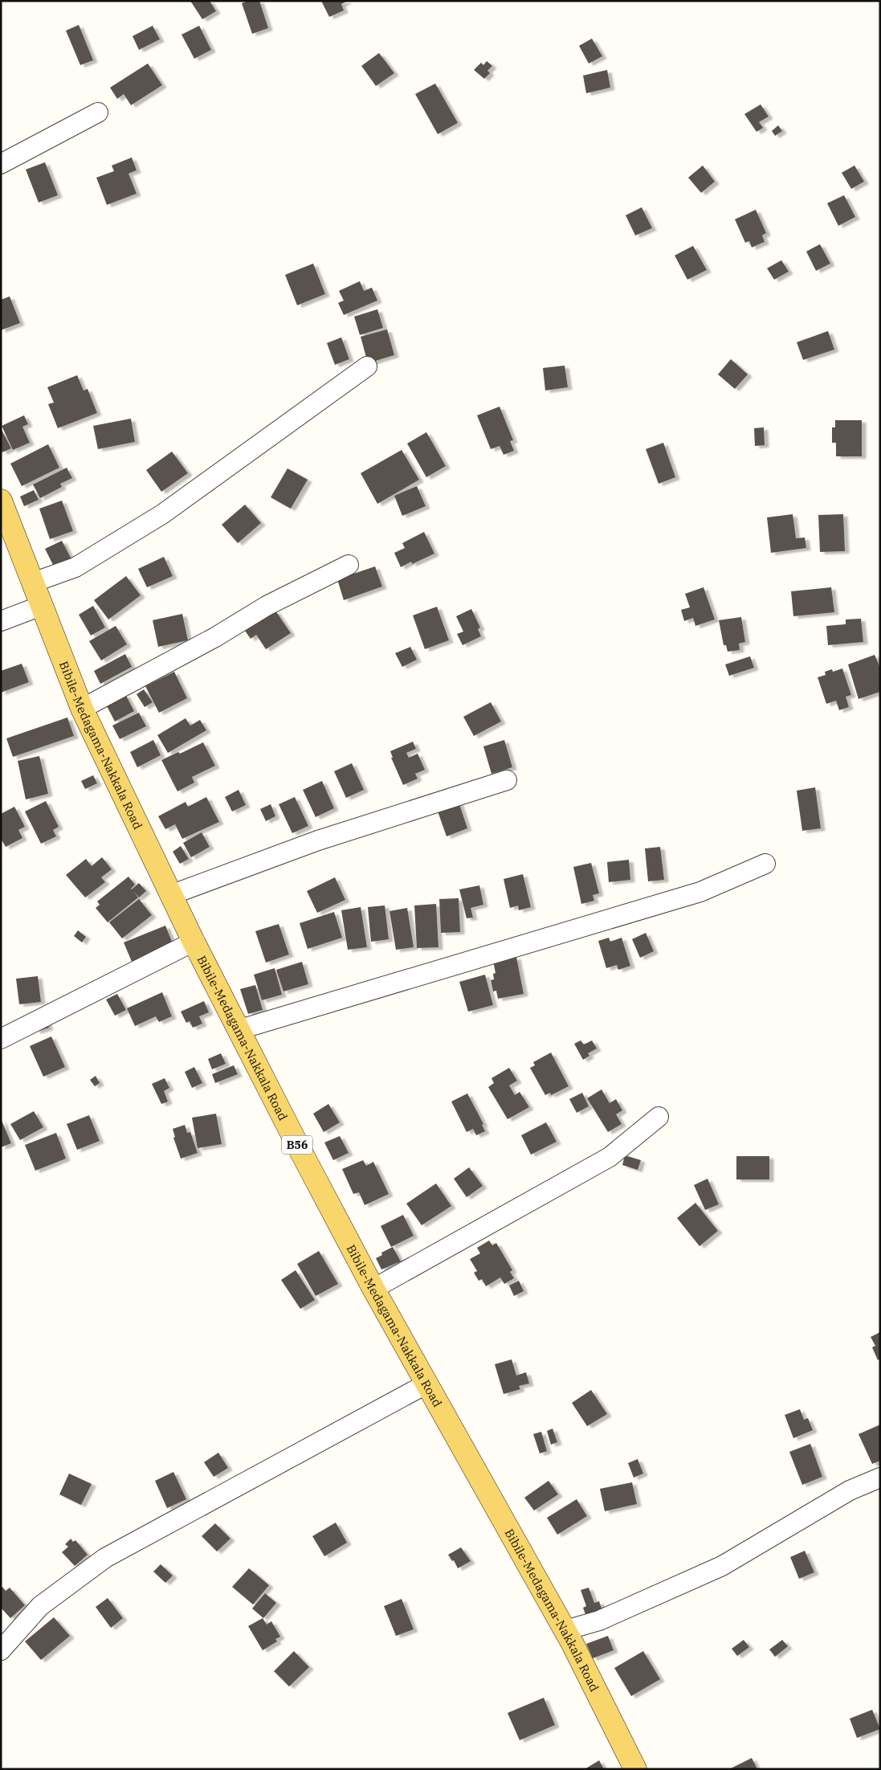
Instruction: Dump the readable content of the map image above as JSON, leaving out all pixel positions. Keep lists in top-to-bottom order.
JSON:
{
  "streets": {
    "main road": ["Bibile-Medagama-Nakkala Road", "B56"]
  }
}
